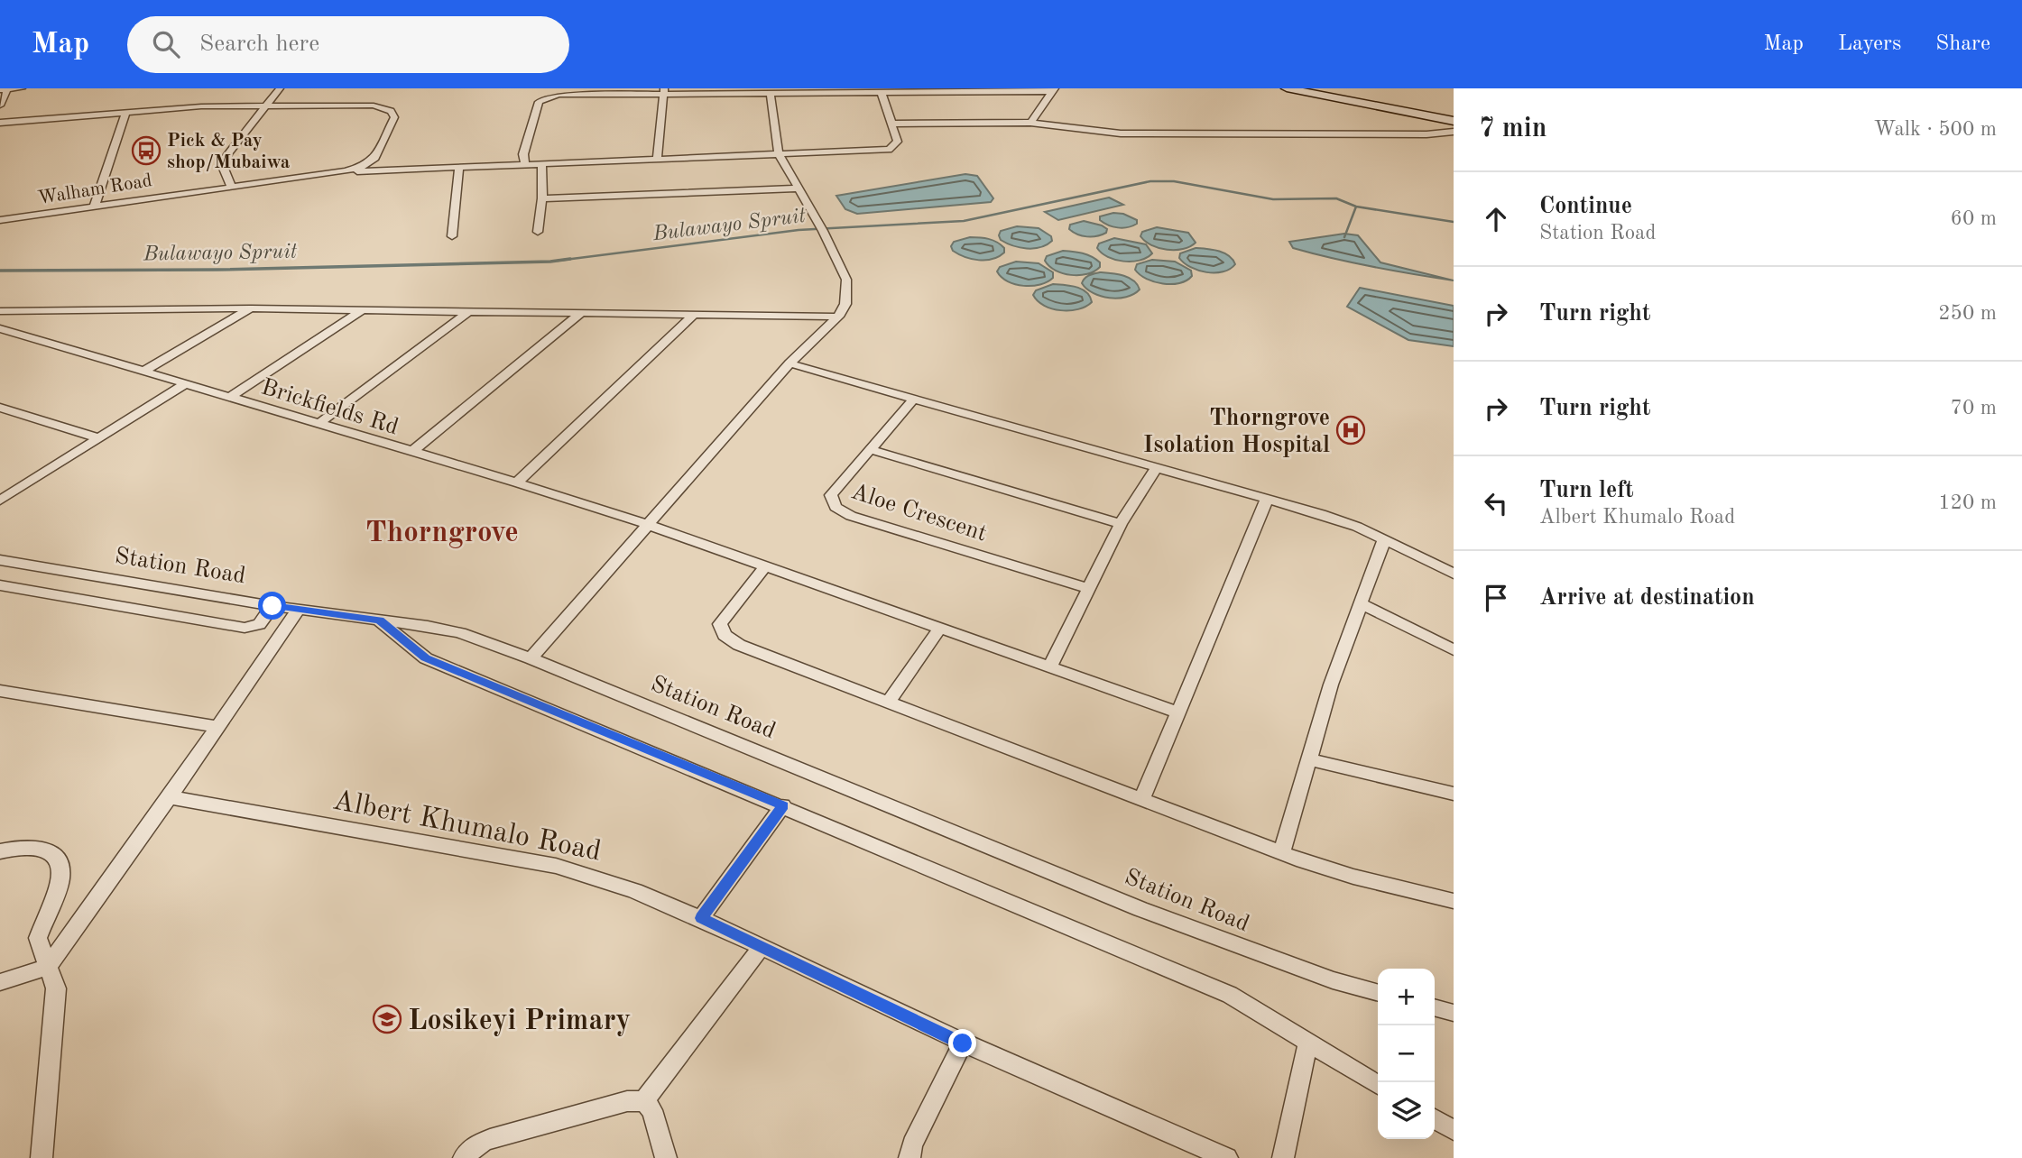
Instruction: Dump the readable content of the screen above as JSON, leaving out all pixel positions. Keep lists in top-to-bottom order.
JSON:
{
  "streets": {
    "street": [
      "Walham Road",
      "Brickfields Rd",
      "Aloe Crescent",
      "Station Road",
      "Albert Khumalo Road"
    ]
  },
  "districts": ["Thorngrove"],
  "water": ["Bulawayo Spruit"],
  "places": {
    "bus stop": ["Pick & Pay shop/Mubaiwa"],
    "hospital": ["Thorngrove Isolation Hospital"],
    "school or university": ["Losikeyi Primary"]
  },
  "page": {
    "header": "Map",
    "search": "Search here",
    "nav": ["Map", "Layers", "Share"],
    "heading": ["7 min", "Walk · 500 m"],
    "list": [
      ["Continue", "Station Road", "60 m"],
      ["Turn right", "250 m"],
      ["Turn right", "70 m"],
      ["Turn left", "Albert Khumalo Road", "120 m"],
      "Arrive at destination"
    ],
    "map_buttons": ["+", "−"]
  }
}
